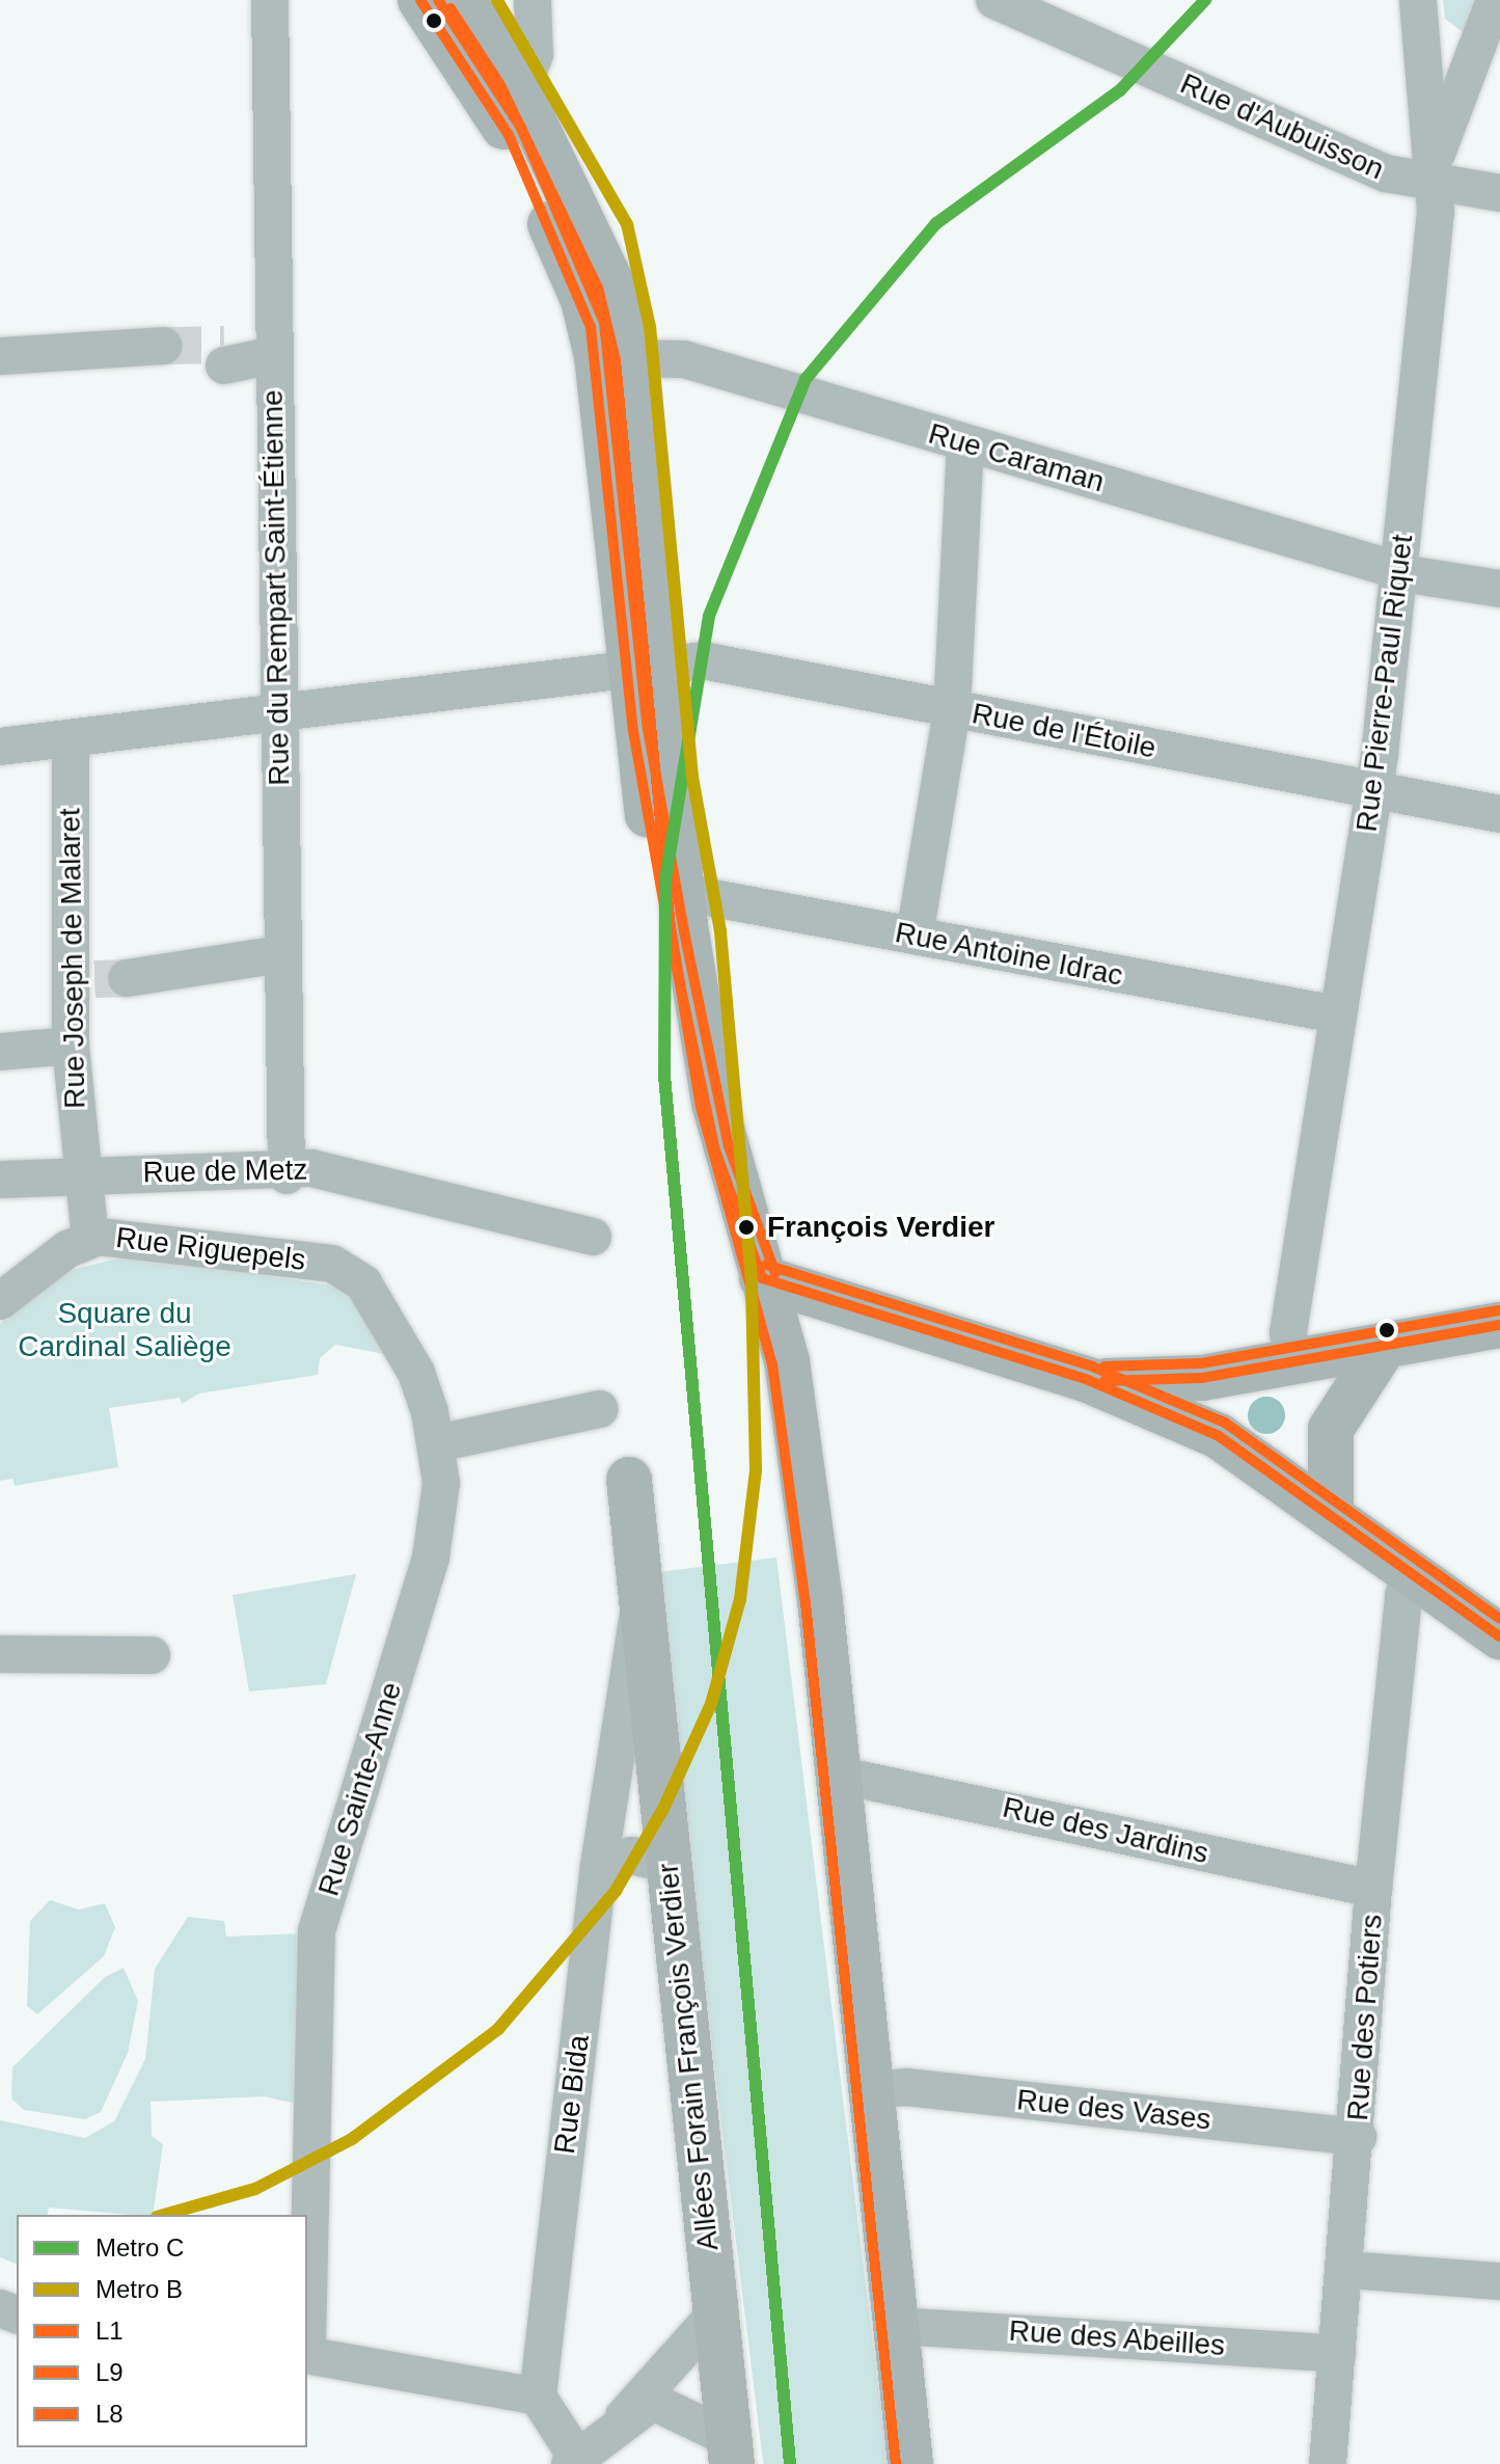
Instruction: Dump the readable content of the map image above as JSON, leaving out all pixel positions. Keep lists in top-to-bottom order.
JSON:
{
  "streets": {
    "main road": ["Allées Forain François Verdier"],
    "street": [
      "Rue d'Aubuisson",
      "Rue Caraman",
      "Rue du Rempart Saint-Étienne",
      "Rue Pierre-Paul Riquet",
      "Rue de l'Étoile",
      "Rue Antoine Idrac",
      "Rue Joseph de Malaret",
      "Rue de Metz",
      "Rue Riguepels",
      "Rue Sainte-Anne",
      "Rue des Jardins",
      "Rue des Potiers",
      "Rue Bida",
      "Rue des Vases",
      "Rue des Abeilles"
    ]
  },
  "crossings": [
    ["Rue d'Aubuisson", "Rue Pierre-Paul Riquet"],
    ["Rue Caraman", "Rue Pierre-Paul Riquet"],
    ["Rue du Rempart Saint-Étienne", "Rue de l'Étoile"],
    ["Rue du Rempart Saint-Étienne", "Rue de Metz"],
    ["Rue Pierre-Paul Riquet", "Rue de l'Étoile"],
    ["Rue Pierre-Paul Riquet", "Rue Antoine Idrac"],
    ["Rue de l'Étoile", "Rue Joseph de Malaret"],
    ["Rue Joseph de Malaret", "Rue de Metz"],
    ["Rue Joseph de Malaret", "Rue Riguepels"],
    ["Rue de Metz", "Rue Riguepels"],
    ["Rue Riguepels", "Rue Sainte-Anne"],
    ["Rue des Jardins", "Rue des Potiers"],
    ["Rue des Potiers", "Rue des Vases"],
    ["Rue des Potiers", "Rue des Abeilles"],
    ["Allées Forain François Verdier", "Rue Bida"]
  ],
  "parks": ["Square du Cardinal Saliège"],
  "places": ["François Verdier"],
  "lines": [
    "metro line C",
    "metro line B",
    "transit line L1",
    "transit line L8",
    "transit line L9"
  ],
  "legend": [
    "Metro C",
    "Metro B",
    "L1",
    "L9",
    "L8"
  ]
}
